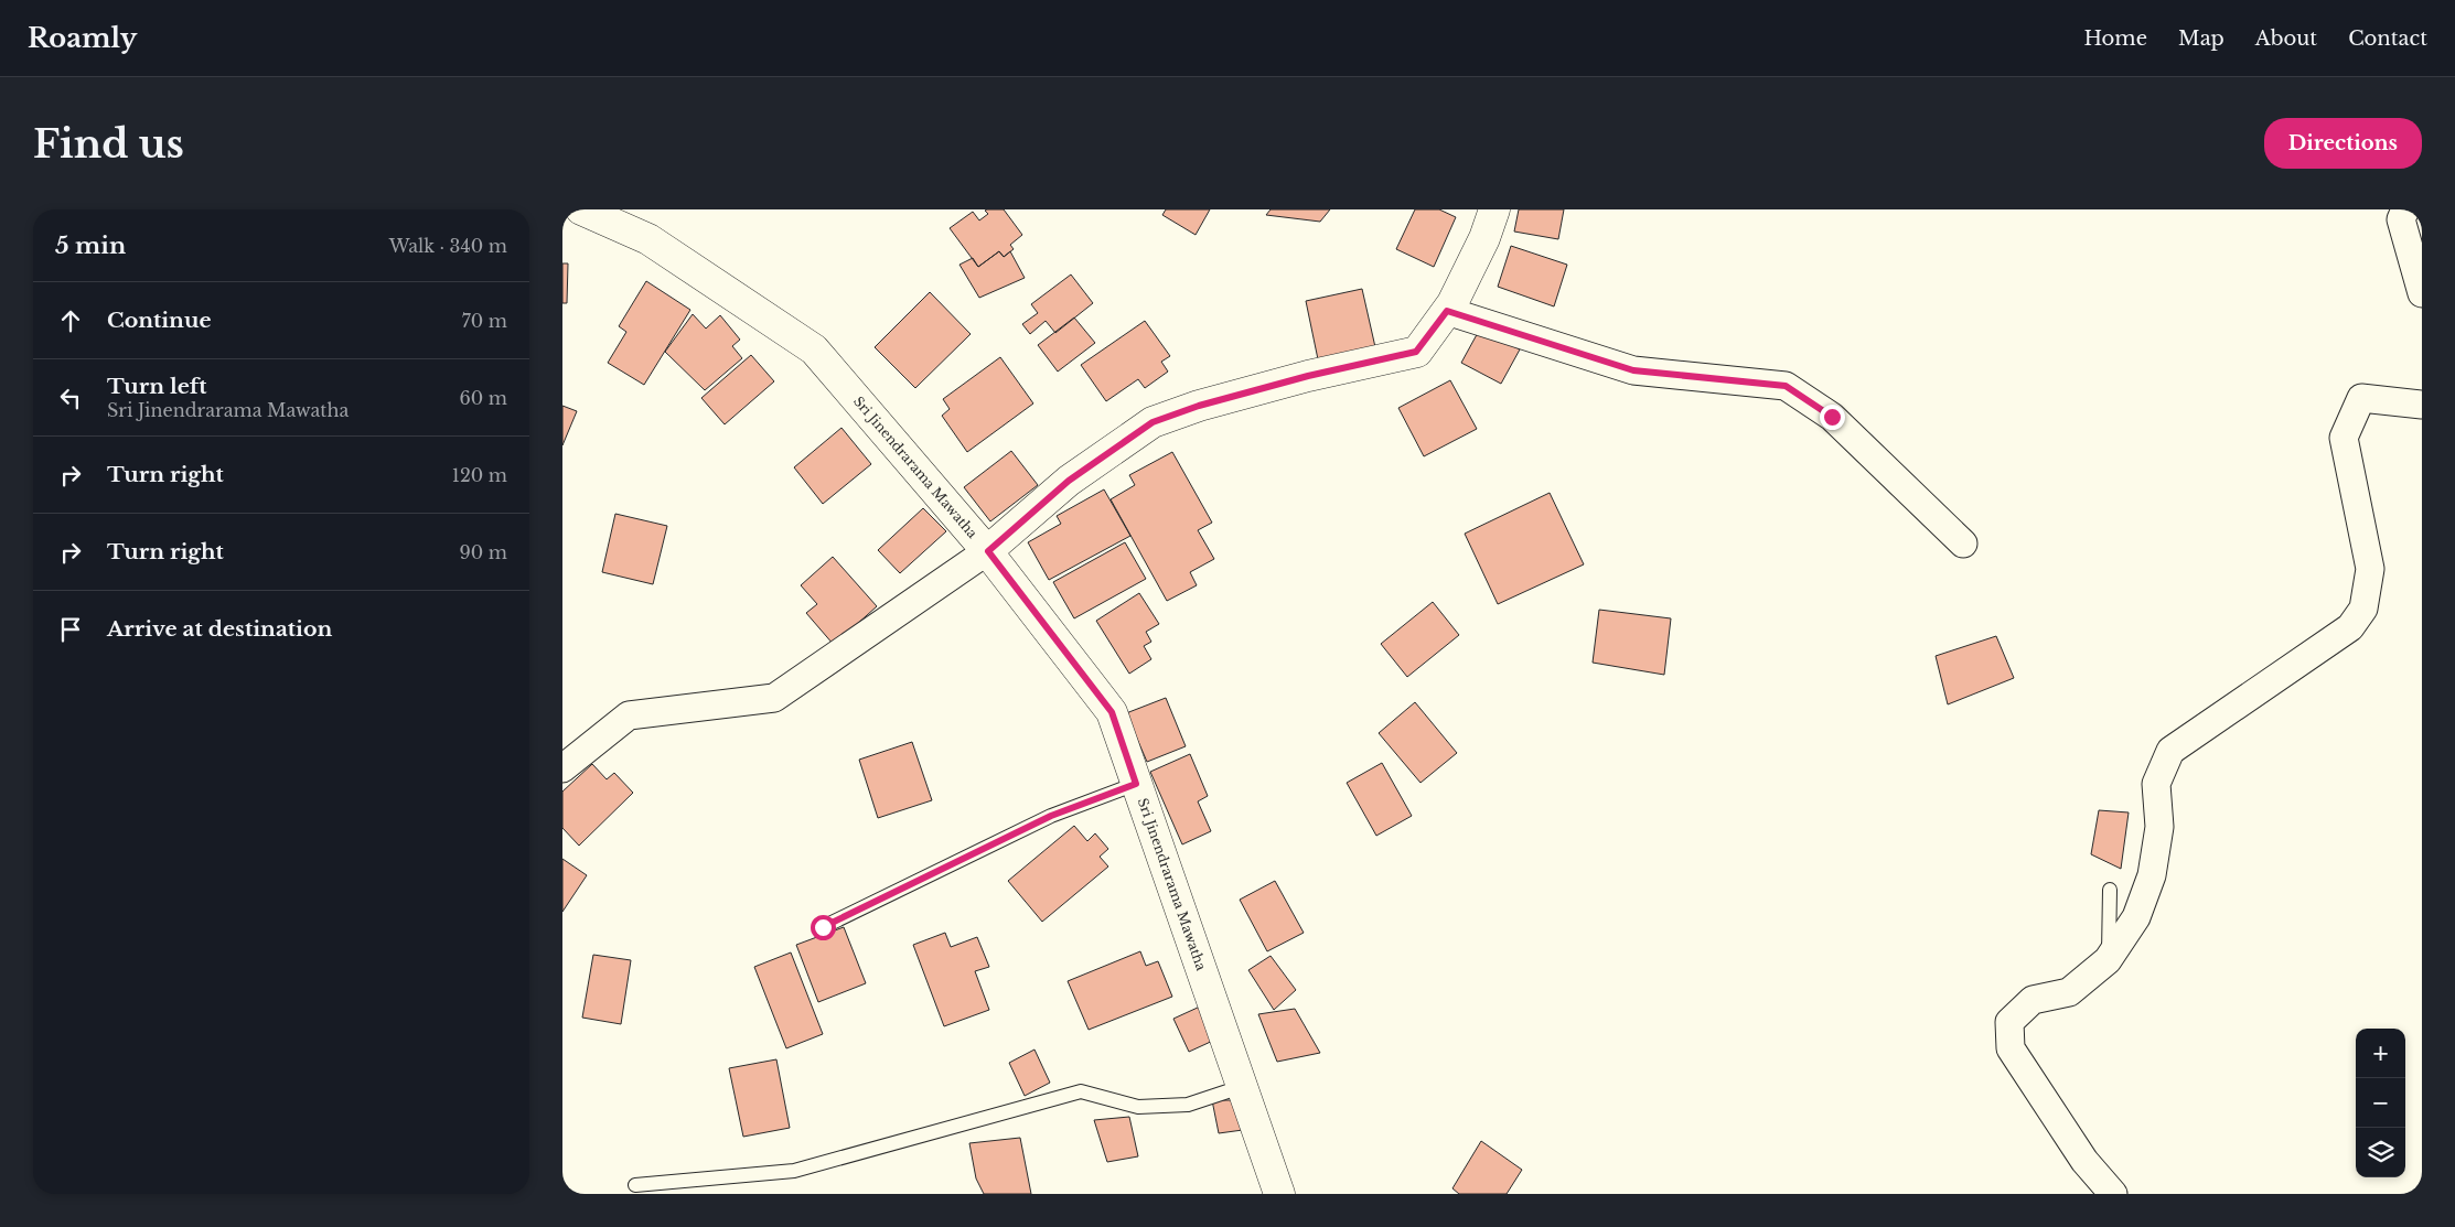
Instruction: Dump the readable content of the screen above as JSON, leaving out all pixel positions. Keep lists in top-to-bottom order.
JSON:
{
  "streets": {
    "main road": ["Sri Jinendrarama Mawatha"]
  },
  "page": {
    "header": "Roamly",
    "nav": [
      "Home",
      "Map",
      "About",
      "Contact"
    ],
    "buttons": "Directions",
    "title": "Find us",
    "heading": ["5 min", "Walk · 340 m"],
    "list": [
      ["Continue", "70 m"],
      ["Turn left", "Sri Jinendrarama Mawatha", "60 m"],
      ["Turn right", "120 m"],
      ["Turn right", "90 m"],
      "Arrive at destination"
    ],
    "map_buttons": ["+", "−"]
  }
}
